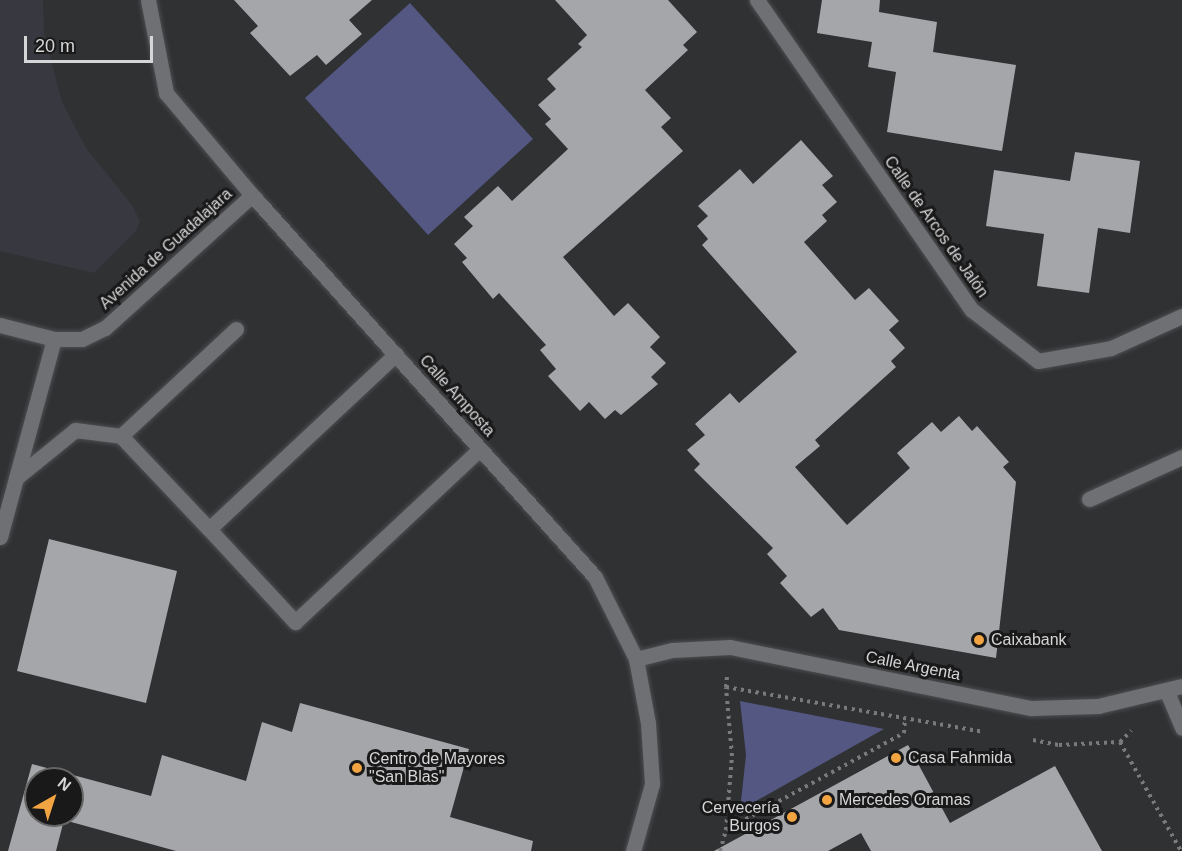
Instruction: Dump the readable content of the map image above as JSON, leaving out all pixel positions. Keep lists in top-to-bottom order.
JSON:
{
  "streets": {
    "street": [
      "Calle de Arcos de Jalón",
      "Avenida de Guadalajara",
      "Calle Amposta",
      "Calle Argenta"
    ]
  },
  "crossings": [
    ["Avenida de Guadalajara", "Calle Amposta"],
    ["Calle Amposta", "Calle Argenta"]
  ],
  "places": [
    "Caixabank",
    "Casa Fahmida",
    "Centro de Mayores \"San Blas\"",
    "Mercedes Oramas",
    "Cervecería Burgos"
  ],
  "scale_bar": "20 m",
  "north": "top right"
}
